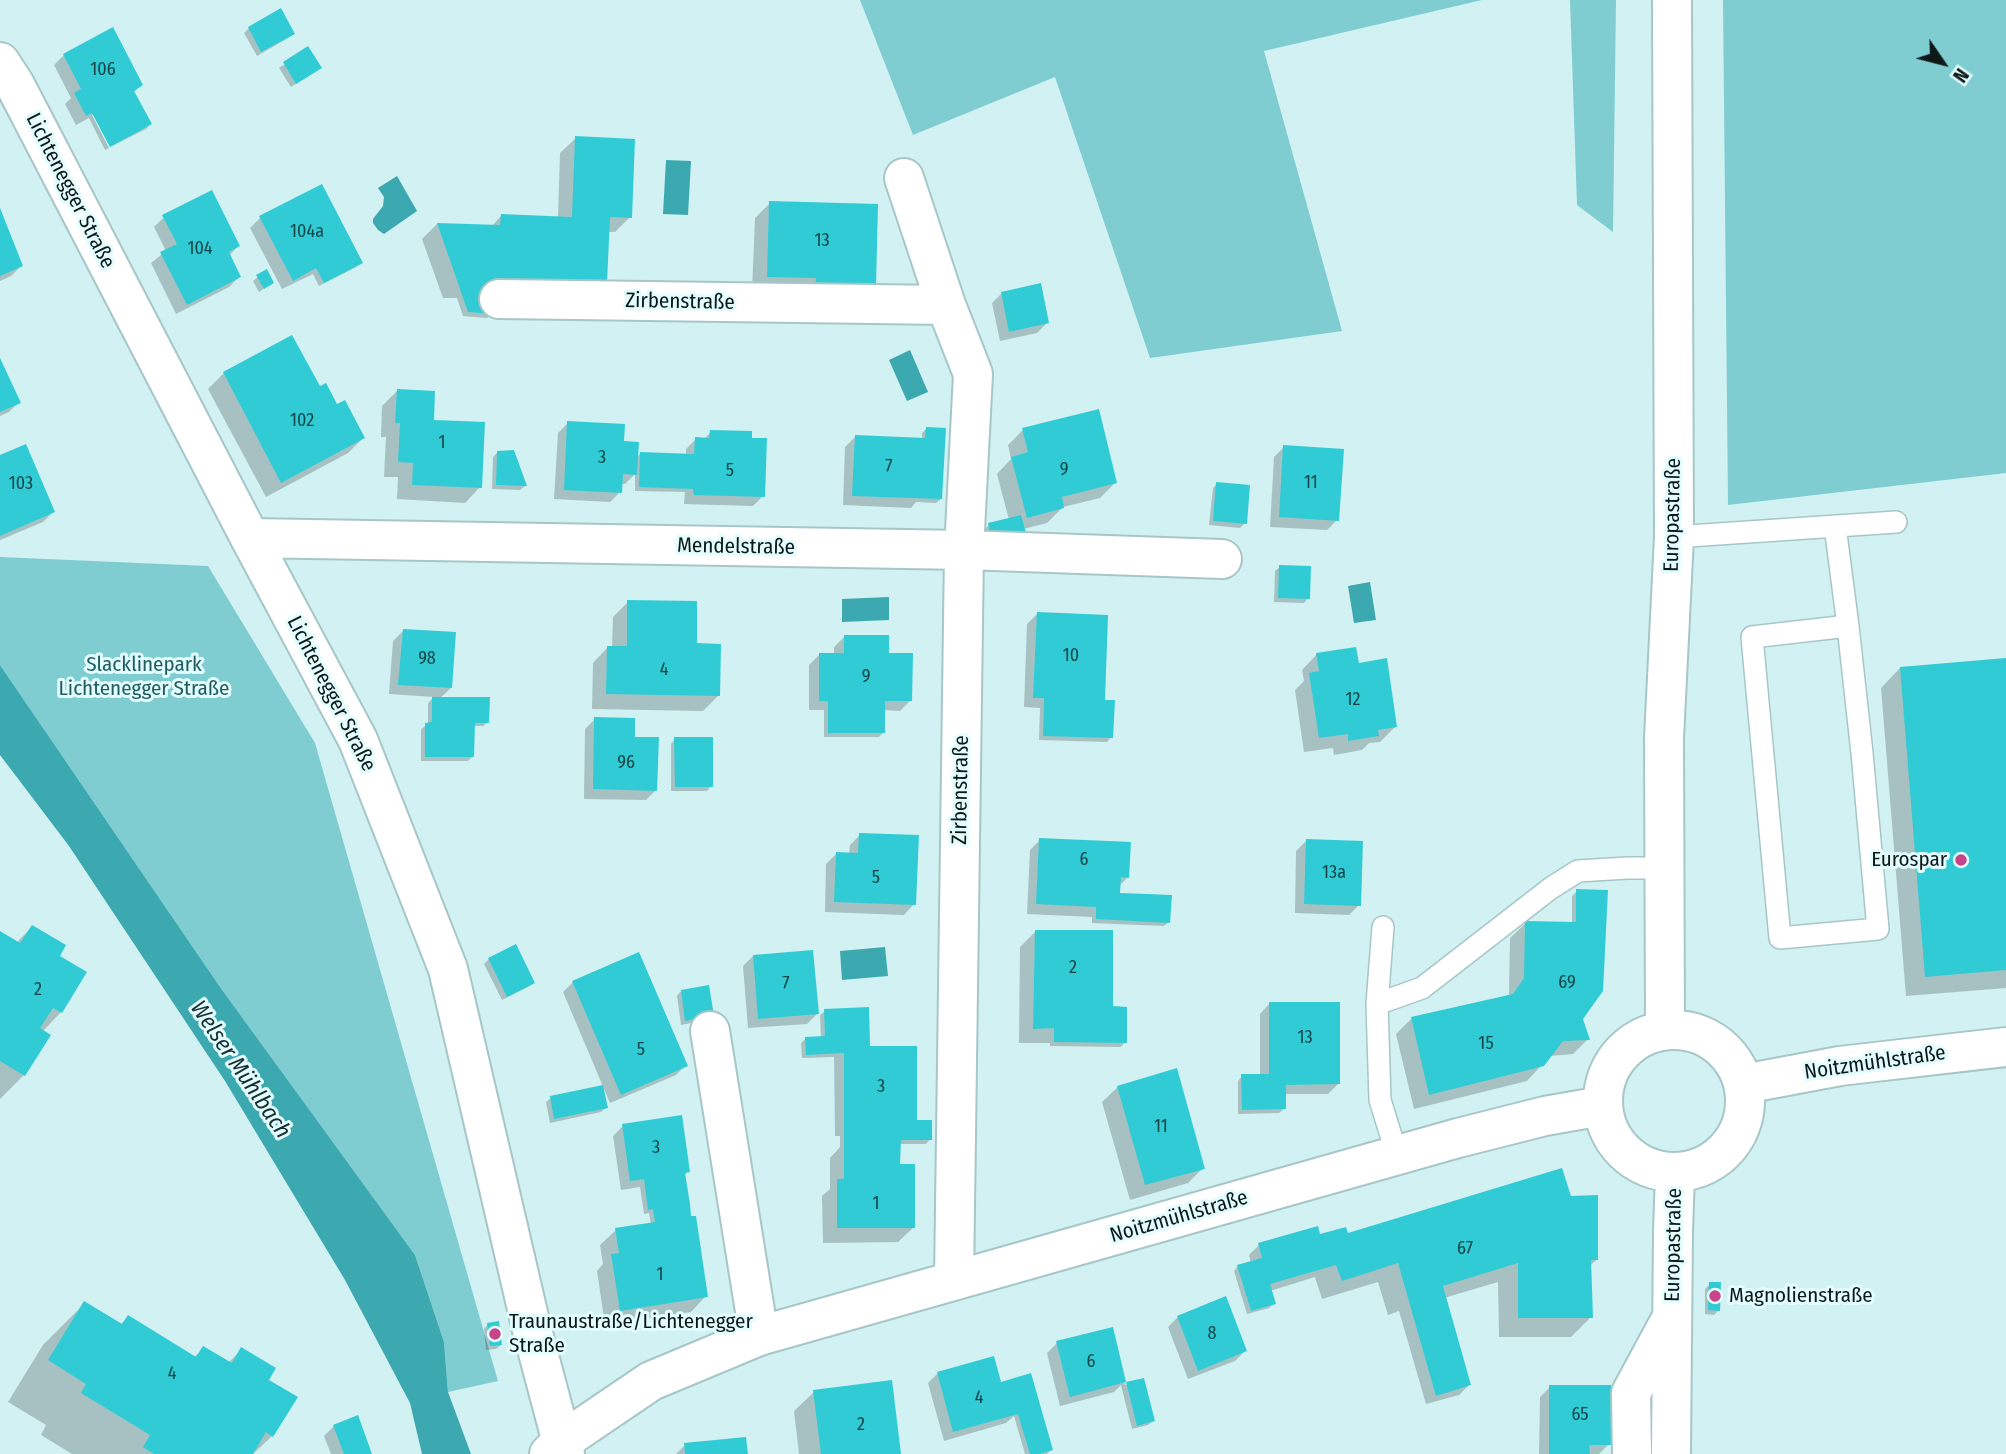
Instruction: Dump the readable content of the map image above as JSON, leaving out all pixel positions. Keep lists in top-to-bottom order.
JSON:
{
  "streets": {
    "street": [
      "Lichtenegger Straße",
      "Zirbenstraße",
      "Europastraße",
      "Mendelstraße",
      "Noitzmühlstraße"
    ]
  },
  "crossings": [
    ["Lichtenegger Straße", "Mendelstraße"],
    ["Lichtenegger Straße", "Noitzmühlstraße"],
    ["Zirbenstraße", "Mendelstraße"],
    ["Zirbenstraße", "Noitzmühlstraße"],
    ["Europastraße", "Noitzmühlstraße"]
  ],
  "water": ["Welser Mühlbach"],
  "parks": ["Slacklinepark Lichtenegger Straße"],
  "places": ["Eurospar", "Magnolienstraße", "Traunaustraße/Lichtenegger Straße"],
  "house_numbers": [
    "106",
    "104a",
    "13",
    "104",
    "102",
    "1",
    "3",
    "7",
    "9",
    "5",
    "11",
    "103",
    "10",
    "98",
    "4",
    "9",
    "12",
    "96",
    "6",
    "13a",
    "5",
    "2",
    "69",
    "7",
    "2",
    "13",
    "15",
    "5",
    "3",
    "11",
    "3",
    "1",
    "67",
    "1",
    "8",
    "6",
    "4",
    "4",
    "65",
    "2"
  ],
  "north": "bottom right"
}
